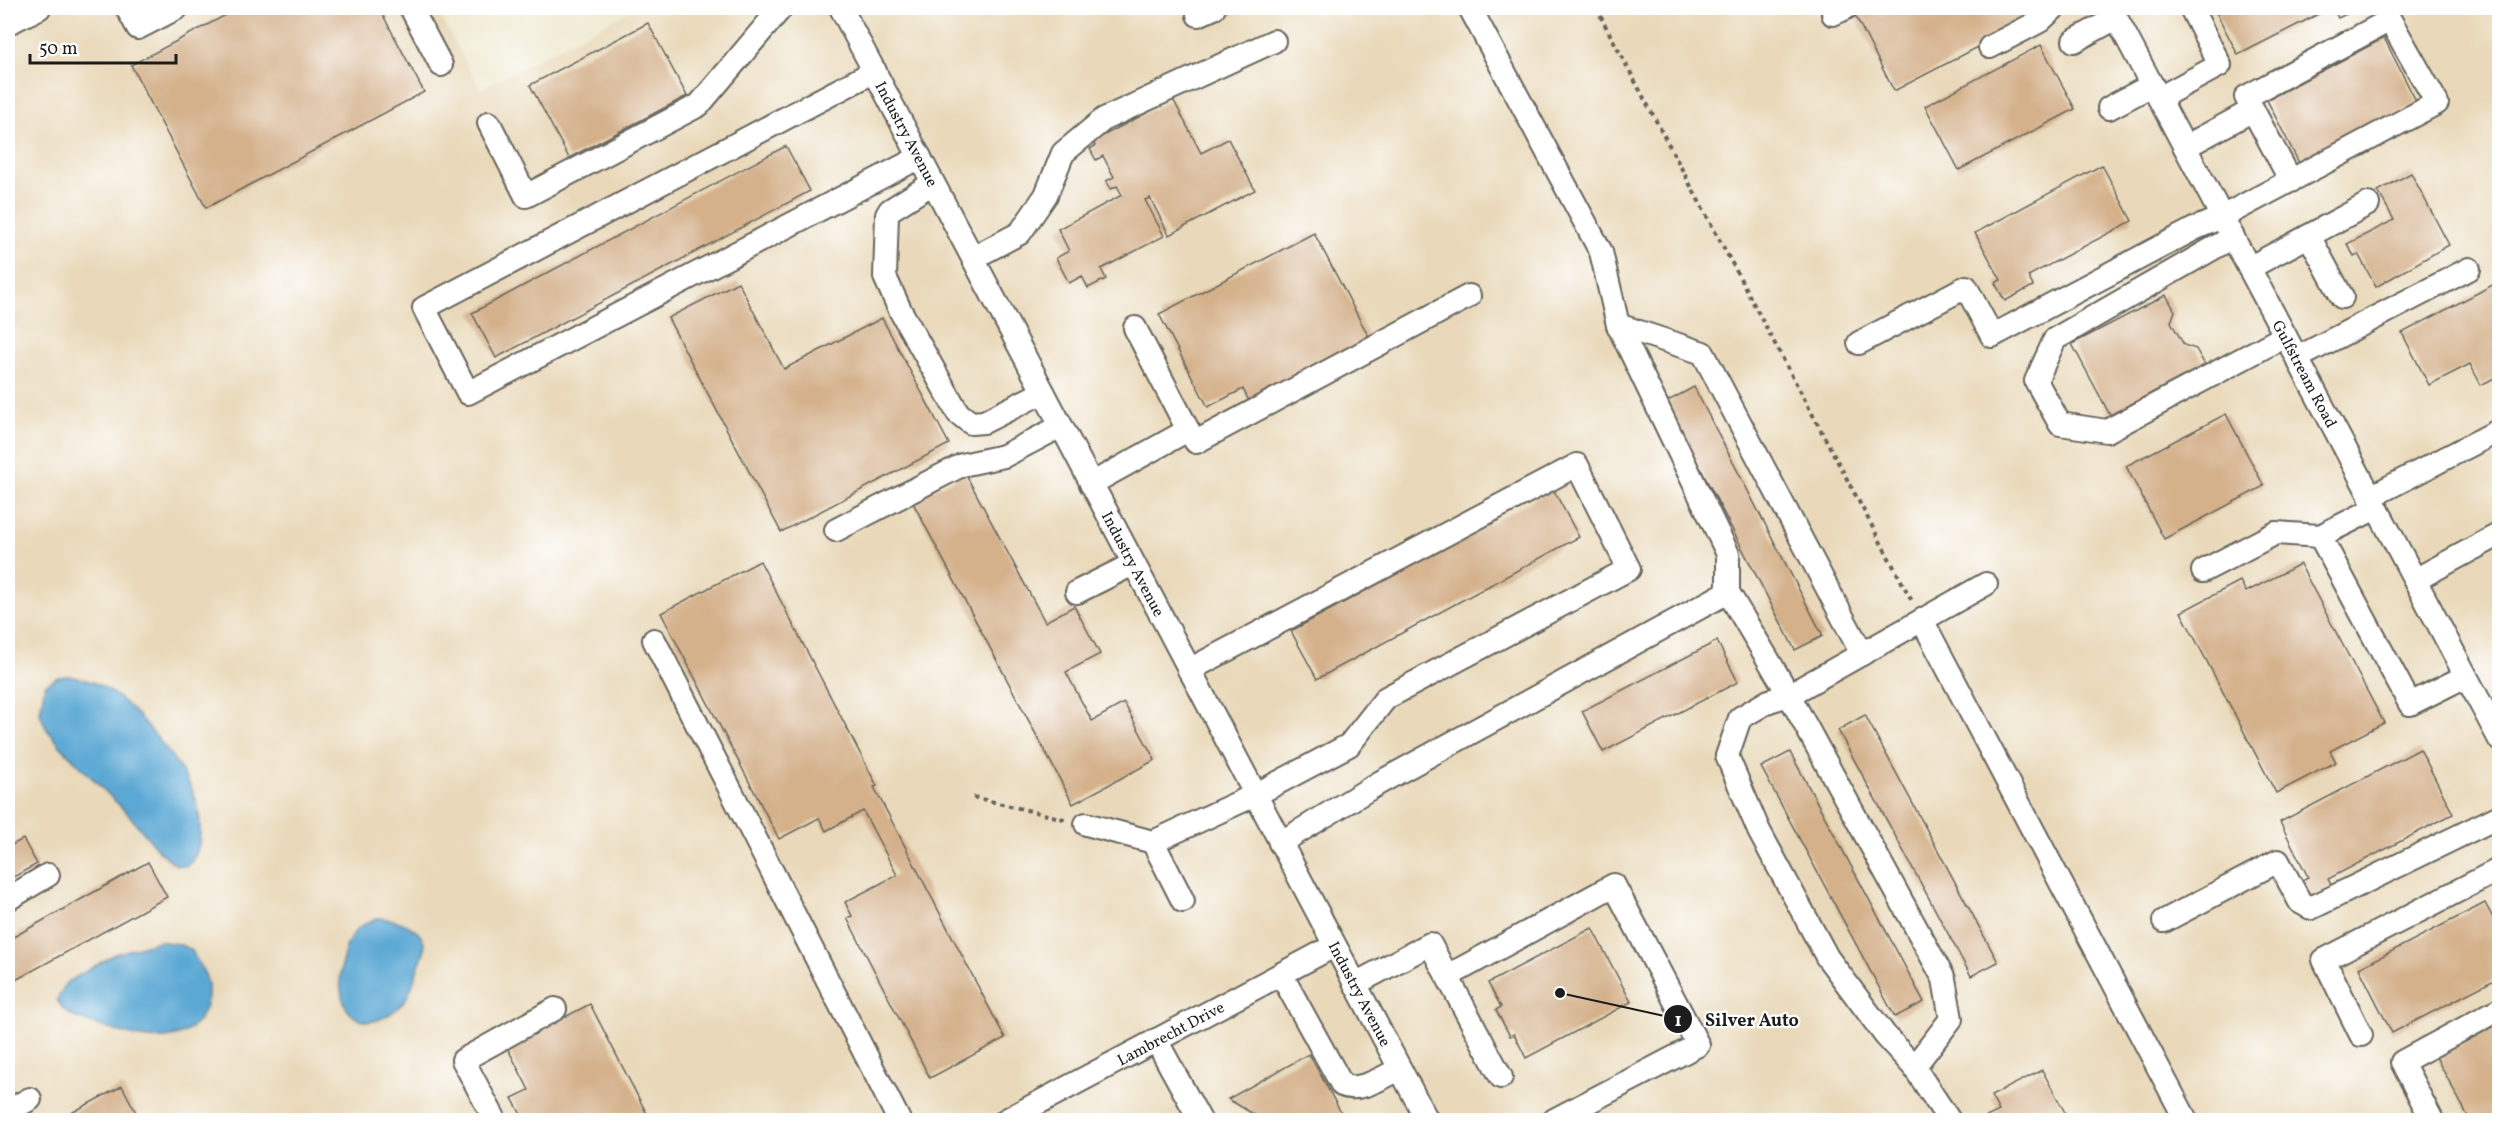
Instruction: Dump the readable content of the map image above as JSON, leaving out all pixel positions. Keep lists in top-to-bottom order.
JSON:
{
  "streets": {
    "street": ["Industry Avenue", "Gulfstream Road", "Lambrecht Drive"]
  },
  "crossings": [
    ["Industry Avenue", "Lambrecht Drive"]
  ],
  "places": ["Silver Auto"],
  "scale_bar": "50 m"
}
